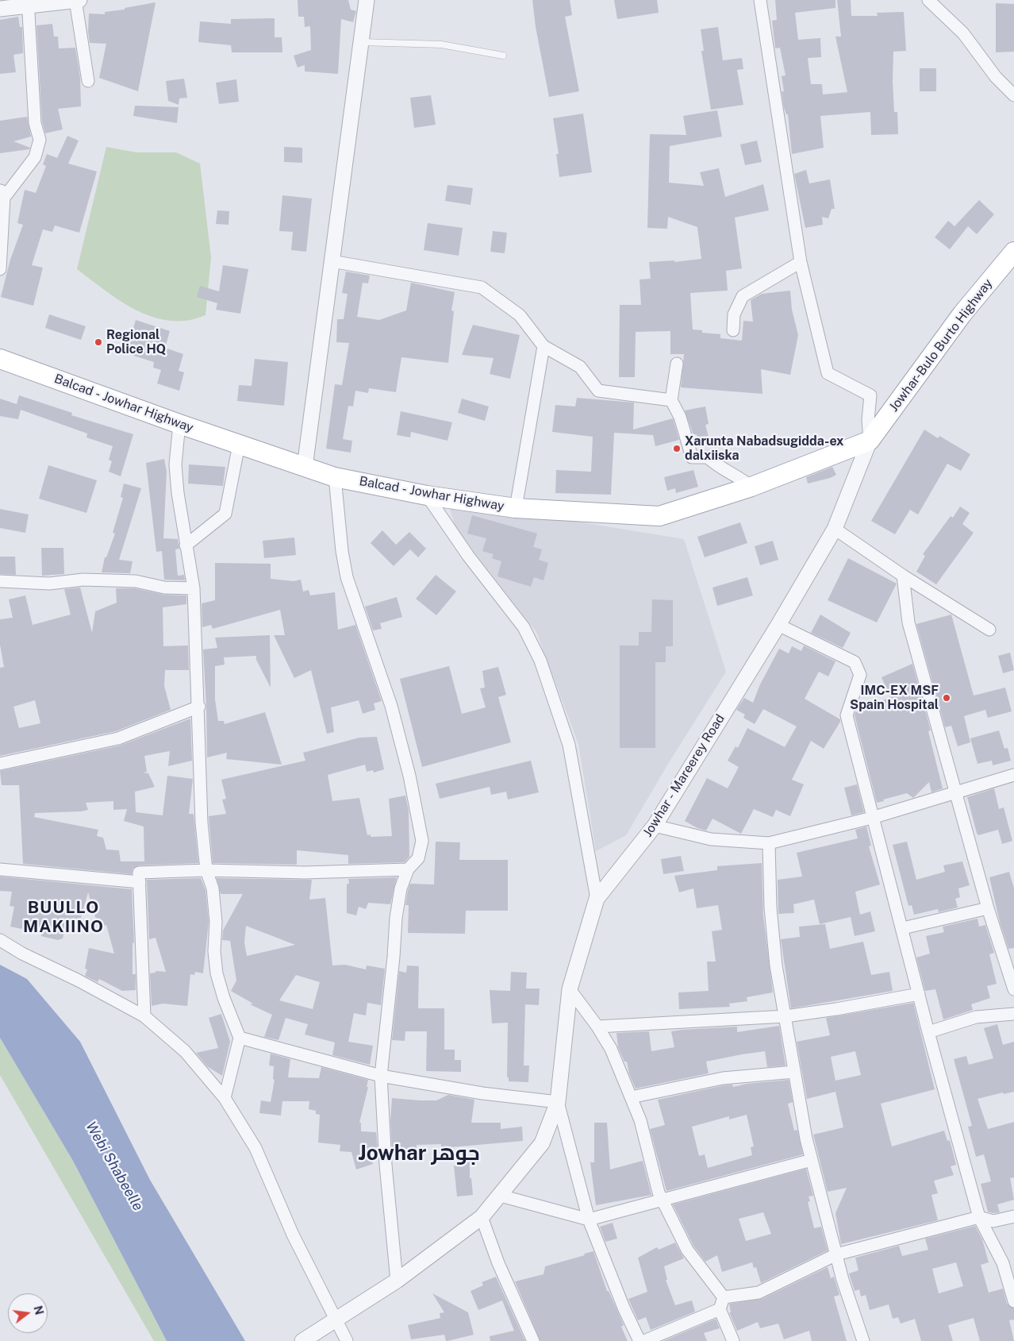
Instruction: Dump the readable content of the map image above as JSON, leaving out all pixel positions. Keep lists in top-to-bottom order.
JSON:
{
  "streets": {
    "main road": ["Jowhar-Bulo Burto Highway", "Balcad - Jowhar Highway"],
    "street": ["Jowhar - Mareerey Road"]
  },
  "crossings": [
    ["Jowhar-Bulo Burto Highway", "Balcad - Jowhar Highway"],
    ["Jowhar-Bulo Burto Highway", "Jowhar - Mareerey Road"],
    ["Balcad - Jowhar Highway", "Jowhar - Mareerey Road"]
  ],
  "districts": ["BUULLO MAKIINO", "Jowhar جوهر"],
  "water": ["Webi Shabeelle"],
  "places": ["Regional Police HQ", "Xarunta Nabadsugidda-ex dalxiiska", "IMC-EX MSF Spain Hospital"],
  "north": "right"
}
